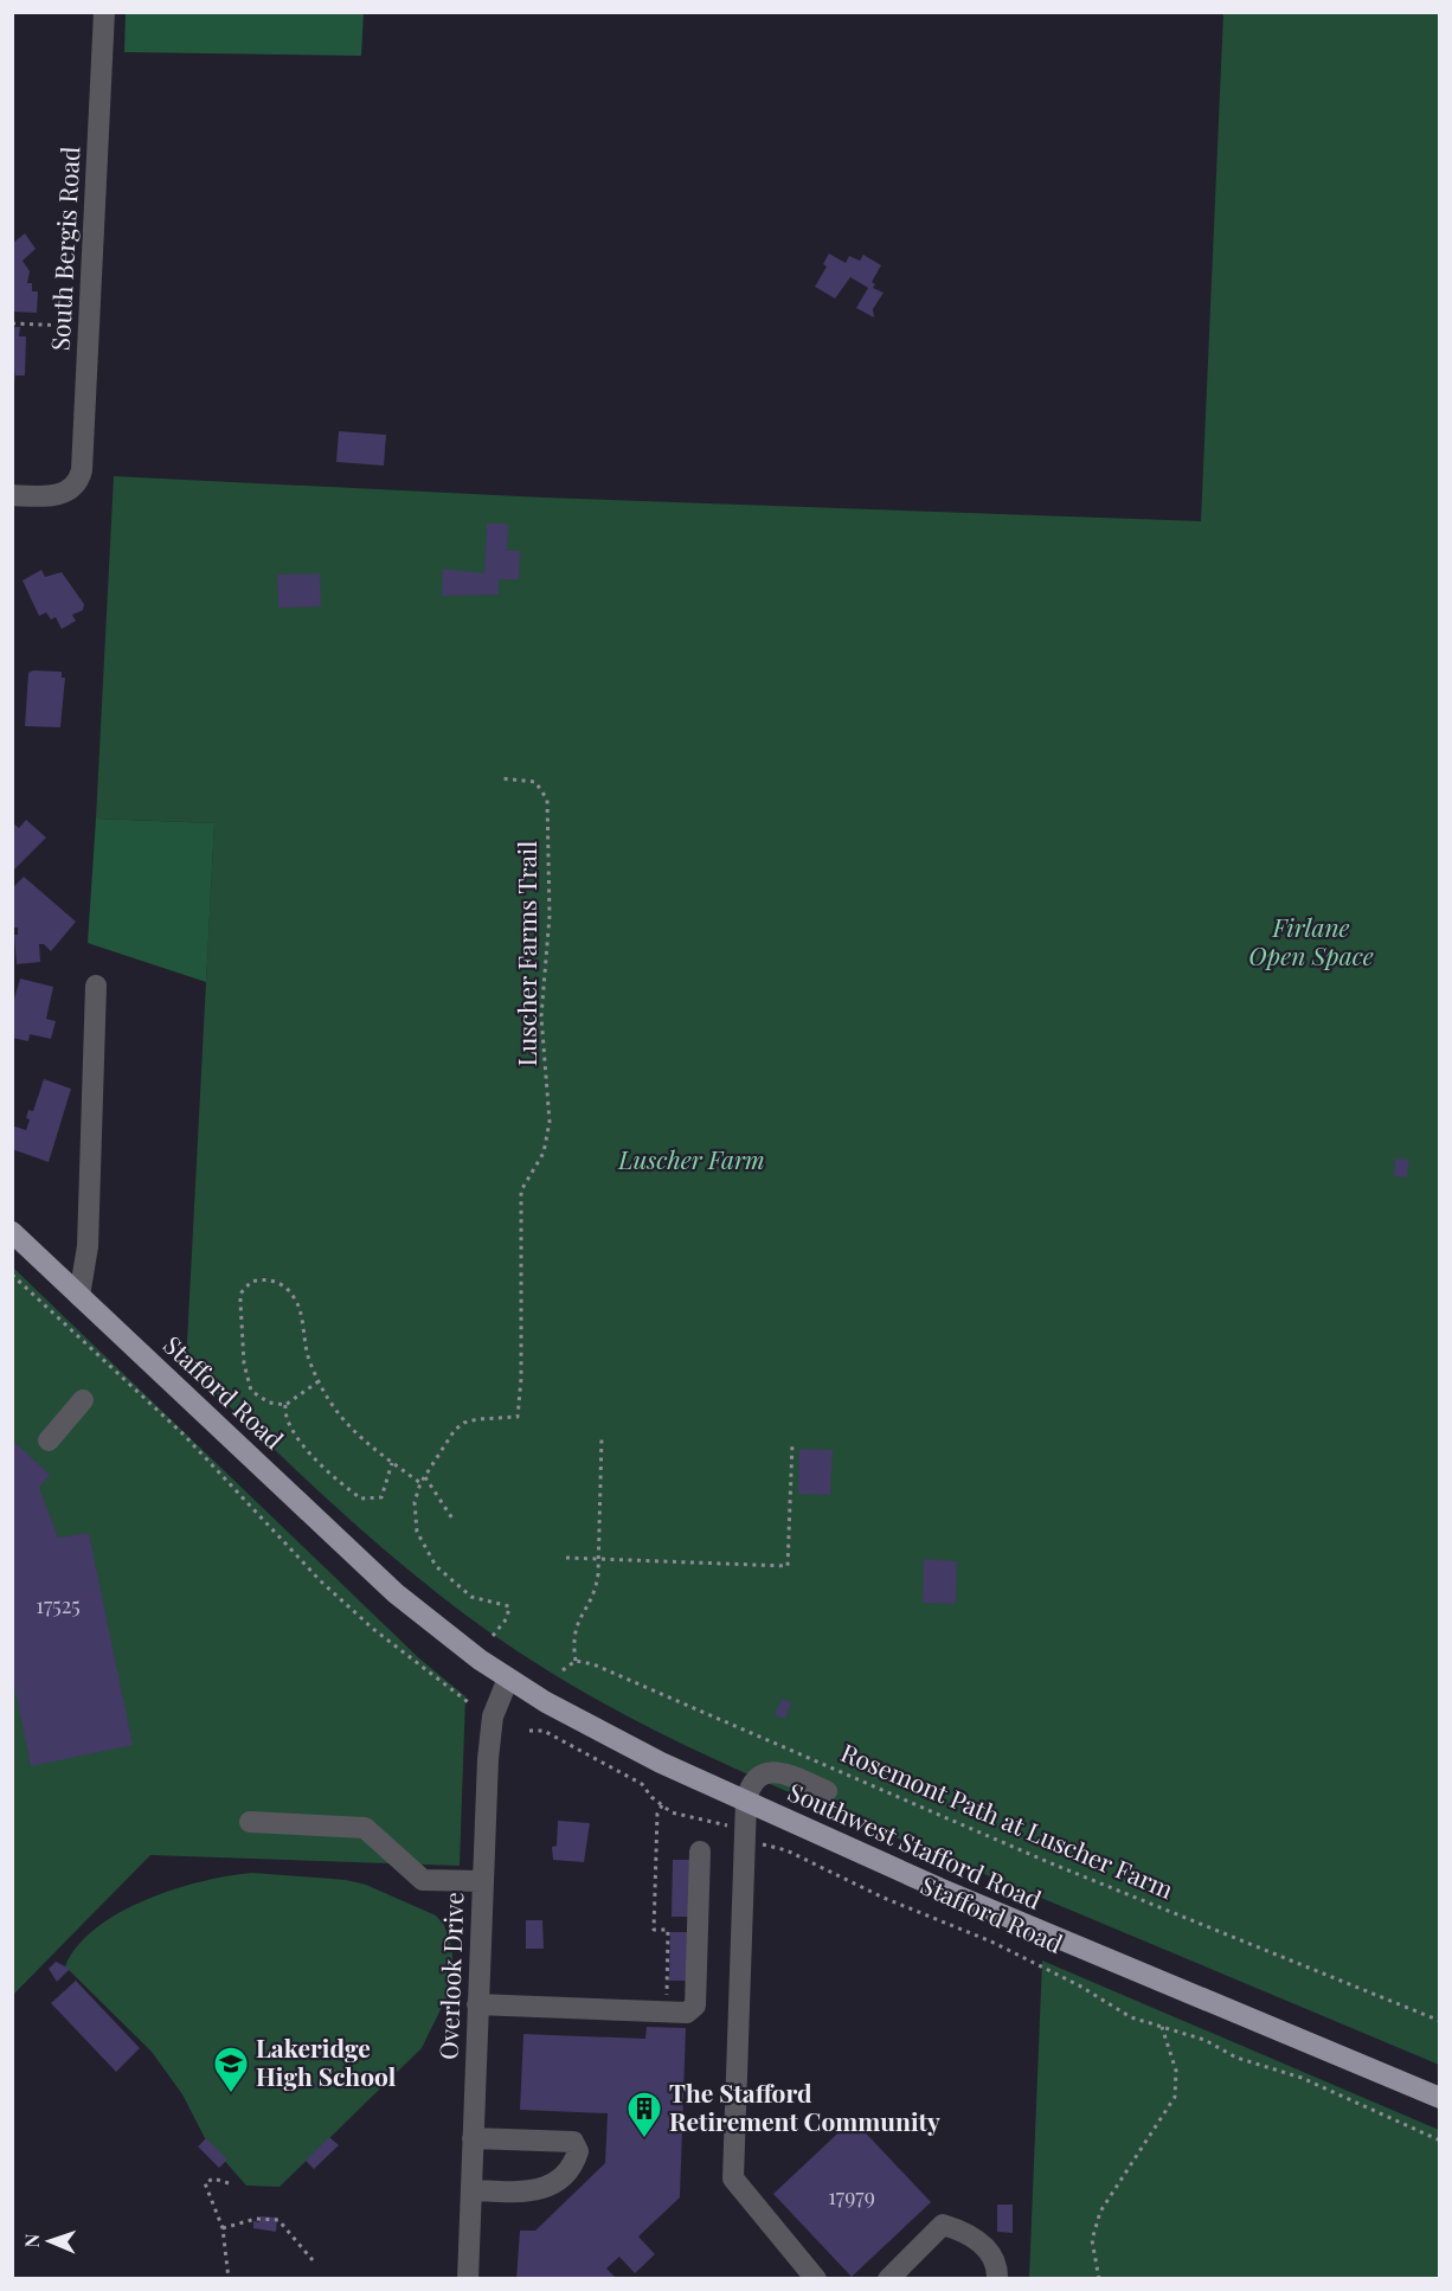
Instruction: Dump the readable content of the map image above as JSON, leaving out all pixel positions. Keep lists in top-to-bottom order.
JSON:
{
  "streets": {
    "main road": ["Stafford Road", "Southwest Stafford Road"],
    "street": ["South Bergis Road", "Overlook Drive"],
    "path": ["Luscher Farms Trail", "Rosemont Path at Luscher Farm"]
  },
  "crossings": [
    ["Stafford Road", "Southwest Stafford Road"],
    ["Southwest Stafford Road", "Overlook Drive"]
  ],
  "parks": ["Firlane Open Space", "Luscher Farm"],
  "places": {
    "school or university": ["Lakeridge High School"],
    "building": ["The Stafford Retirement Community"]
  },
  "house_numbers": ["17525", "17979"],
  "north": "left"
}
